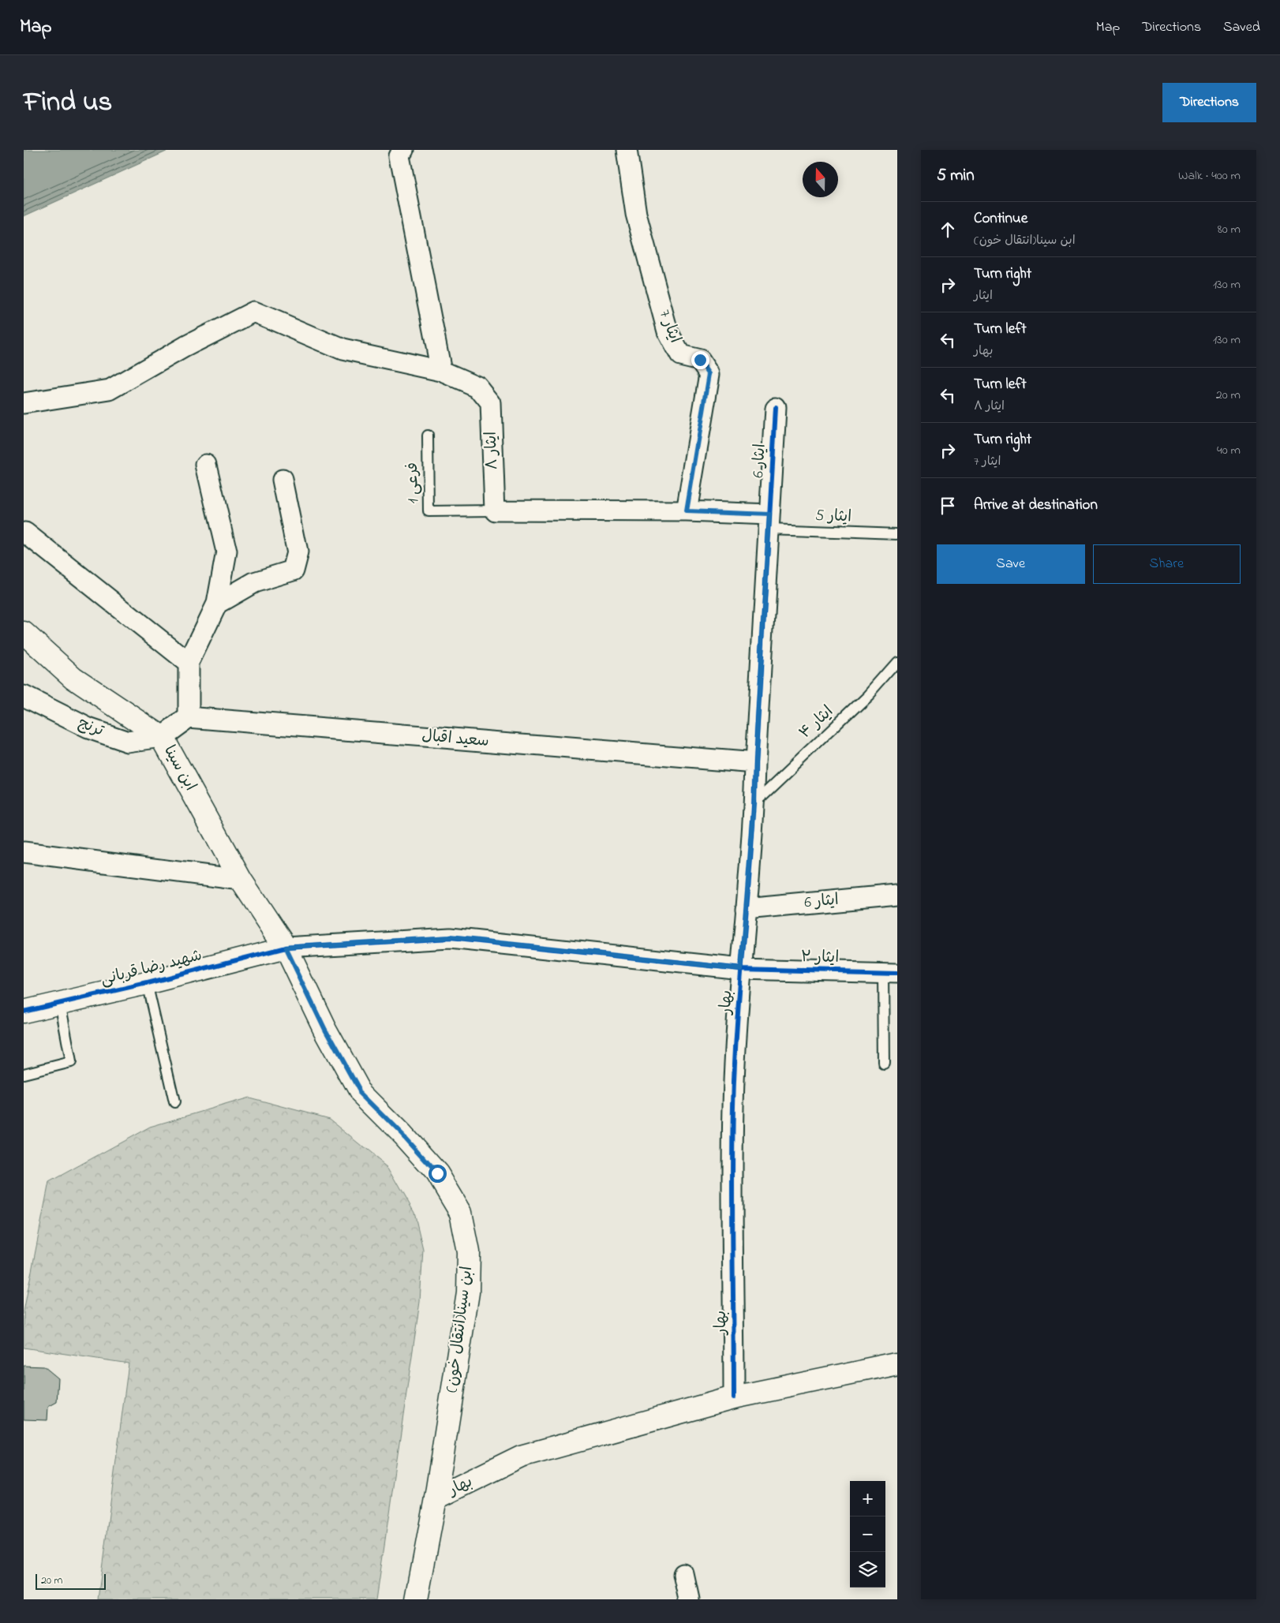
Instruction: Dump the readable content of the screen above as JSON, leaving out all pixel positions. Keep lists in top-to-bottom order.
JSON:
{
  "streets": {
    "main road": [
      "ابن سینا",
      "شهید رضا قربانی",
      "بهار",
      "ابن سینا(انتقال خون)"
    ],
    "street": [
      "ایثار 7",
      "ایثار ۸",
      "ایثار 6",
      "ترنج",
      "سعید اقبال",
      "ایثار ۲"
    ],
    "lane": ["فرعی 1", "ایثار 5", "ایثار ۴"]
  },
  "crossings": [
    ["ایثار ۸", "فرعی 1"],
    ["ایثار 6", "ایثار 5"],
    ["ایثار 6", "بهار"],
    ["ایثار 5", "بهار"],
    ["ایثار ۴", "بهار"],
    ["ترنج", "ابن سینا"],
    ["سعید اقبال", "بهار"],
    ["ابن سینا", "ایثار ۲"],
    ["ابن سینا", "شهید رضا قربانی"],
    ["ابن سینا", "ابن سینا(انتقال خون)"],
    ["ایثار ۲", "شهید رضا قربانی"],
    ["ایثار ۲", "بهار"],
    ["ایثار ۲", "ابن سینا(انتقال خون)"],
    ["شهید رضا قربانی", "ابن سینا(انتقال خون)"],
    ["بهار", "ابن سینا(انتقال خون)"]
  ],
  "scale_bar": "20 m",
  "north": "top",
  "page": {
    "header": "Map",
    "nav": ["Map", "Directions", "Saved"],
    "title": "Find us",
    "buttons": [
      "Directions",
      ["Save", "Share"]
    ],
    "heading": ["5 min", "Walk · 400 m"],
    "list": [
      ["Continue", "ابن سینا(انتقال خون)", "80 m"],
      ["Turn right", "ایثار", "130 m"],
      ["Turn left", "بهار", "130 m"],
      ["Turn left", "ایثار ۸", "20 m"],
      ["Turn right", "ایثار 7", "40 m"],
      "Arrive at destination"
    ],
    "map_buttons": ["+", "−"],
    "scale": "20 m"
  }
}
